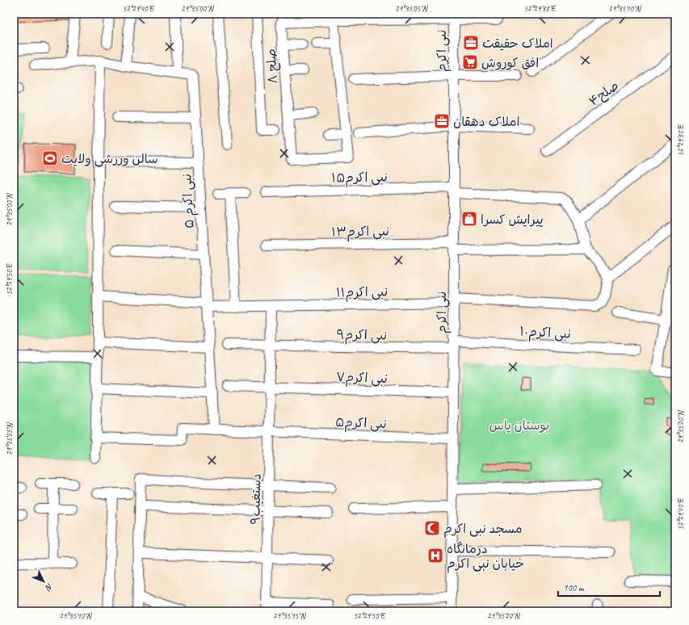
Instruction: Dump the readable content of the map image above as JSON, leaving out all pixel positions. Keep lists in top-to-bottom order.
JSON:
{
  "streets": {
    "street": [
      "نبی اکرم",
      "۸ صلح",
      "صلح۴",
      "نبی اکرم۱۵",
      "نبی اکرم ۵",
      "نبی اکرم۱۳",
      "نبی اکرم۱۱",
      "نبی اکرم۱۰",
      "نبی اکرم۹",
      "نبی اکرم۷",
      "نبی اکرم۵",
      "دستغیب۹"
    ]
  },
  "crossings": [
    ["نبی اکرم", "نبی اکرم۱۵"],
    ["نبی اکرم", "نبی اکرم۱۳"],
    ["نبی اکرم", "نبی اکرم۱۱"],
    ["نبی اکرم", "نبی اکرم۱۰"],
    ["نبی اکرم", "نبی اکرم۹"],
    ["نبی اکرم", "نبی اکرم۷"],
    ["نبی اکرم", "نبی اکرم۵"],
    ["نبی اکرم ۵", "نبی اکرم۱۱"],
    ["نبی اکرم۱۰", "نبی اکرم۹"],
    ["نبی اکرم۹", "دستغیب۹"],
    ["نبی اکرم۷", "دستغیب۹"],
    ["نبی اکرم۵", "دستغیب۹"]
  ],
  "parks": ["بوستان یاس"],
  "places": {
    "office": ["املاک حقیقت", "املاک دهقان"],
    "supermarket": ["افق کوروش"],
    "sports": ["سالن ورزشی ولایت"],
    "shop": ["پیرایش کسرا"],
    "mosque": ["مسجد نبی اکرم"],
    "hospital": ["درمانگاه خیابان نبی اکرم"]
  },
  "scale_bar": "100 m",
  "north": "bottom right",
  "coordinates": [
    "52°29'40\"E",
    "29°35'00\"N",
    "29°35'05\"N",
    "52°29'30\"E",
    "29°35'10\"N",
    "52°29'50\"E",
    "29°35'20\"N",
    "29°35'15\"N"
  ]
}
